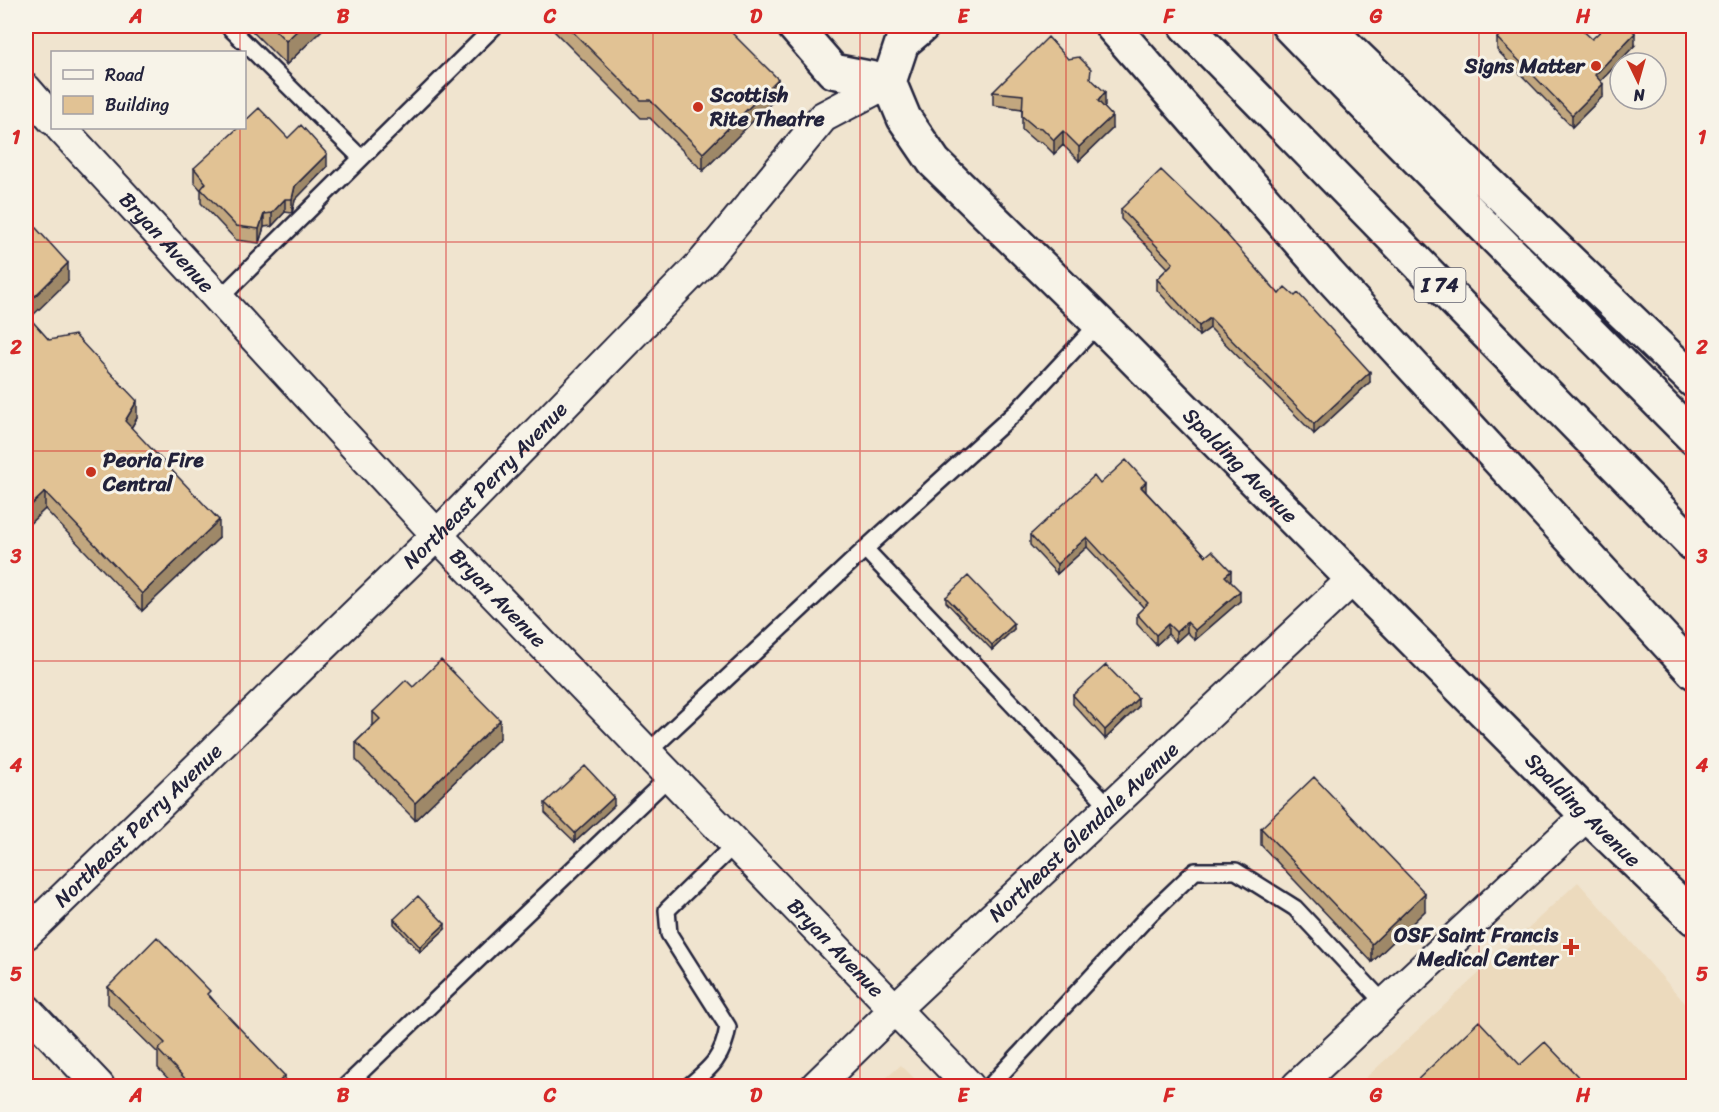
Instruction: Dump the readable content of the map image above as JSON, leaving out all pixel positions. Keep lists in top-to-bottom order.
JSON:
{
  "streets": {
    "main road": ["I 74", "Spalding Avenue"],
    "street": ["Bryan Avenue", "Northeast Perry Avenue", "Northeast Glendale Avenue"]
  },
  "crossings": [
    ["Bryan Avenue", "Northeast Perry Avenue"],
    ["Bryan Avenue", "Northeast Glendale Avenue"],
    ["Spalding Avenue", "Northeast Perry Avenue"],
    ["Spalding Avenue", "Northeast Glendale Avenue"]
  ],
  "places": {
    "other": ["Signs Matter", "Scottish Rite Theatre", "Peoria Fire Central"],
    "health": ["OSF Saint Francis Medical Center"]
  },
  "legend": ["Road", "Building"],
  "north": "bottom",
  "grid": {
    "columns": [
      "A",
      "B",
      "C",
      "D",
      "E",
      "F",
      "G",
      "H"
    ],
    "rows": [
      "1",
      "2",
      "3",
      "4",
      "5"
    ]
  }
}
